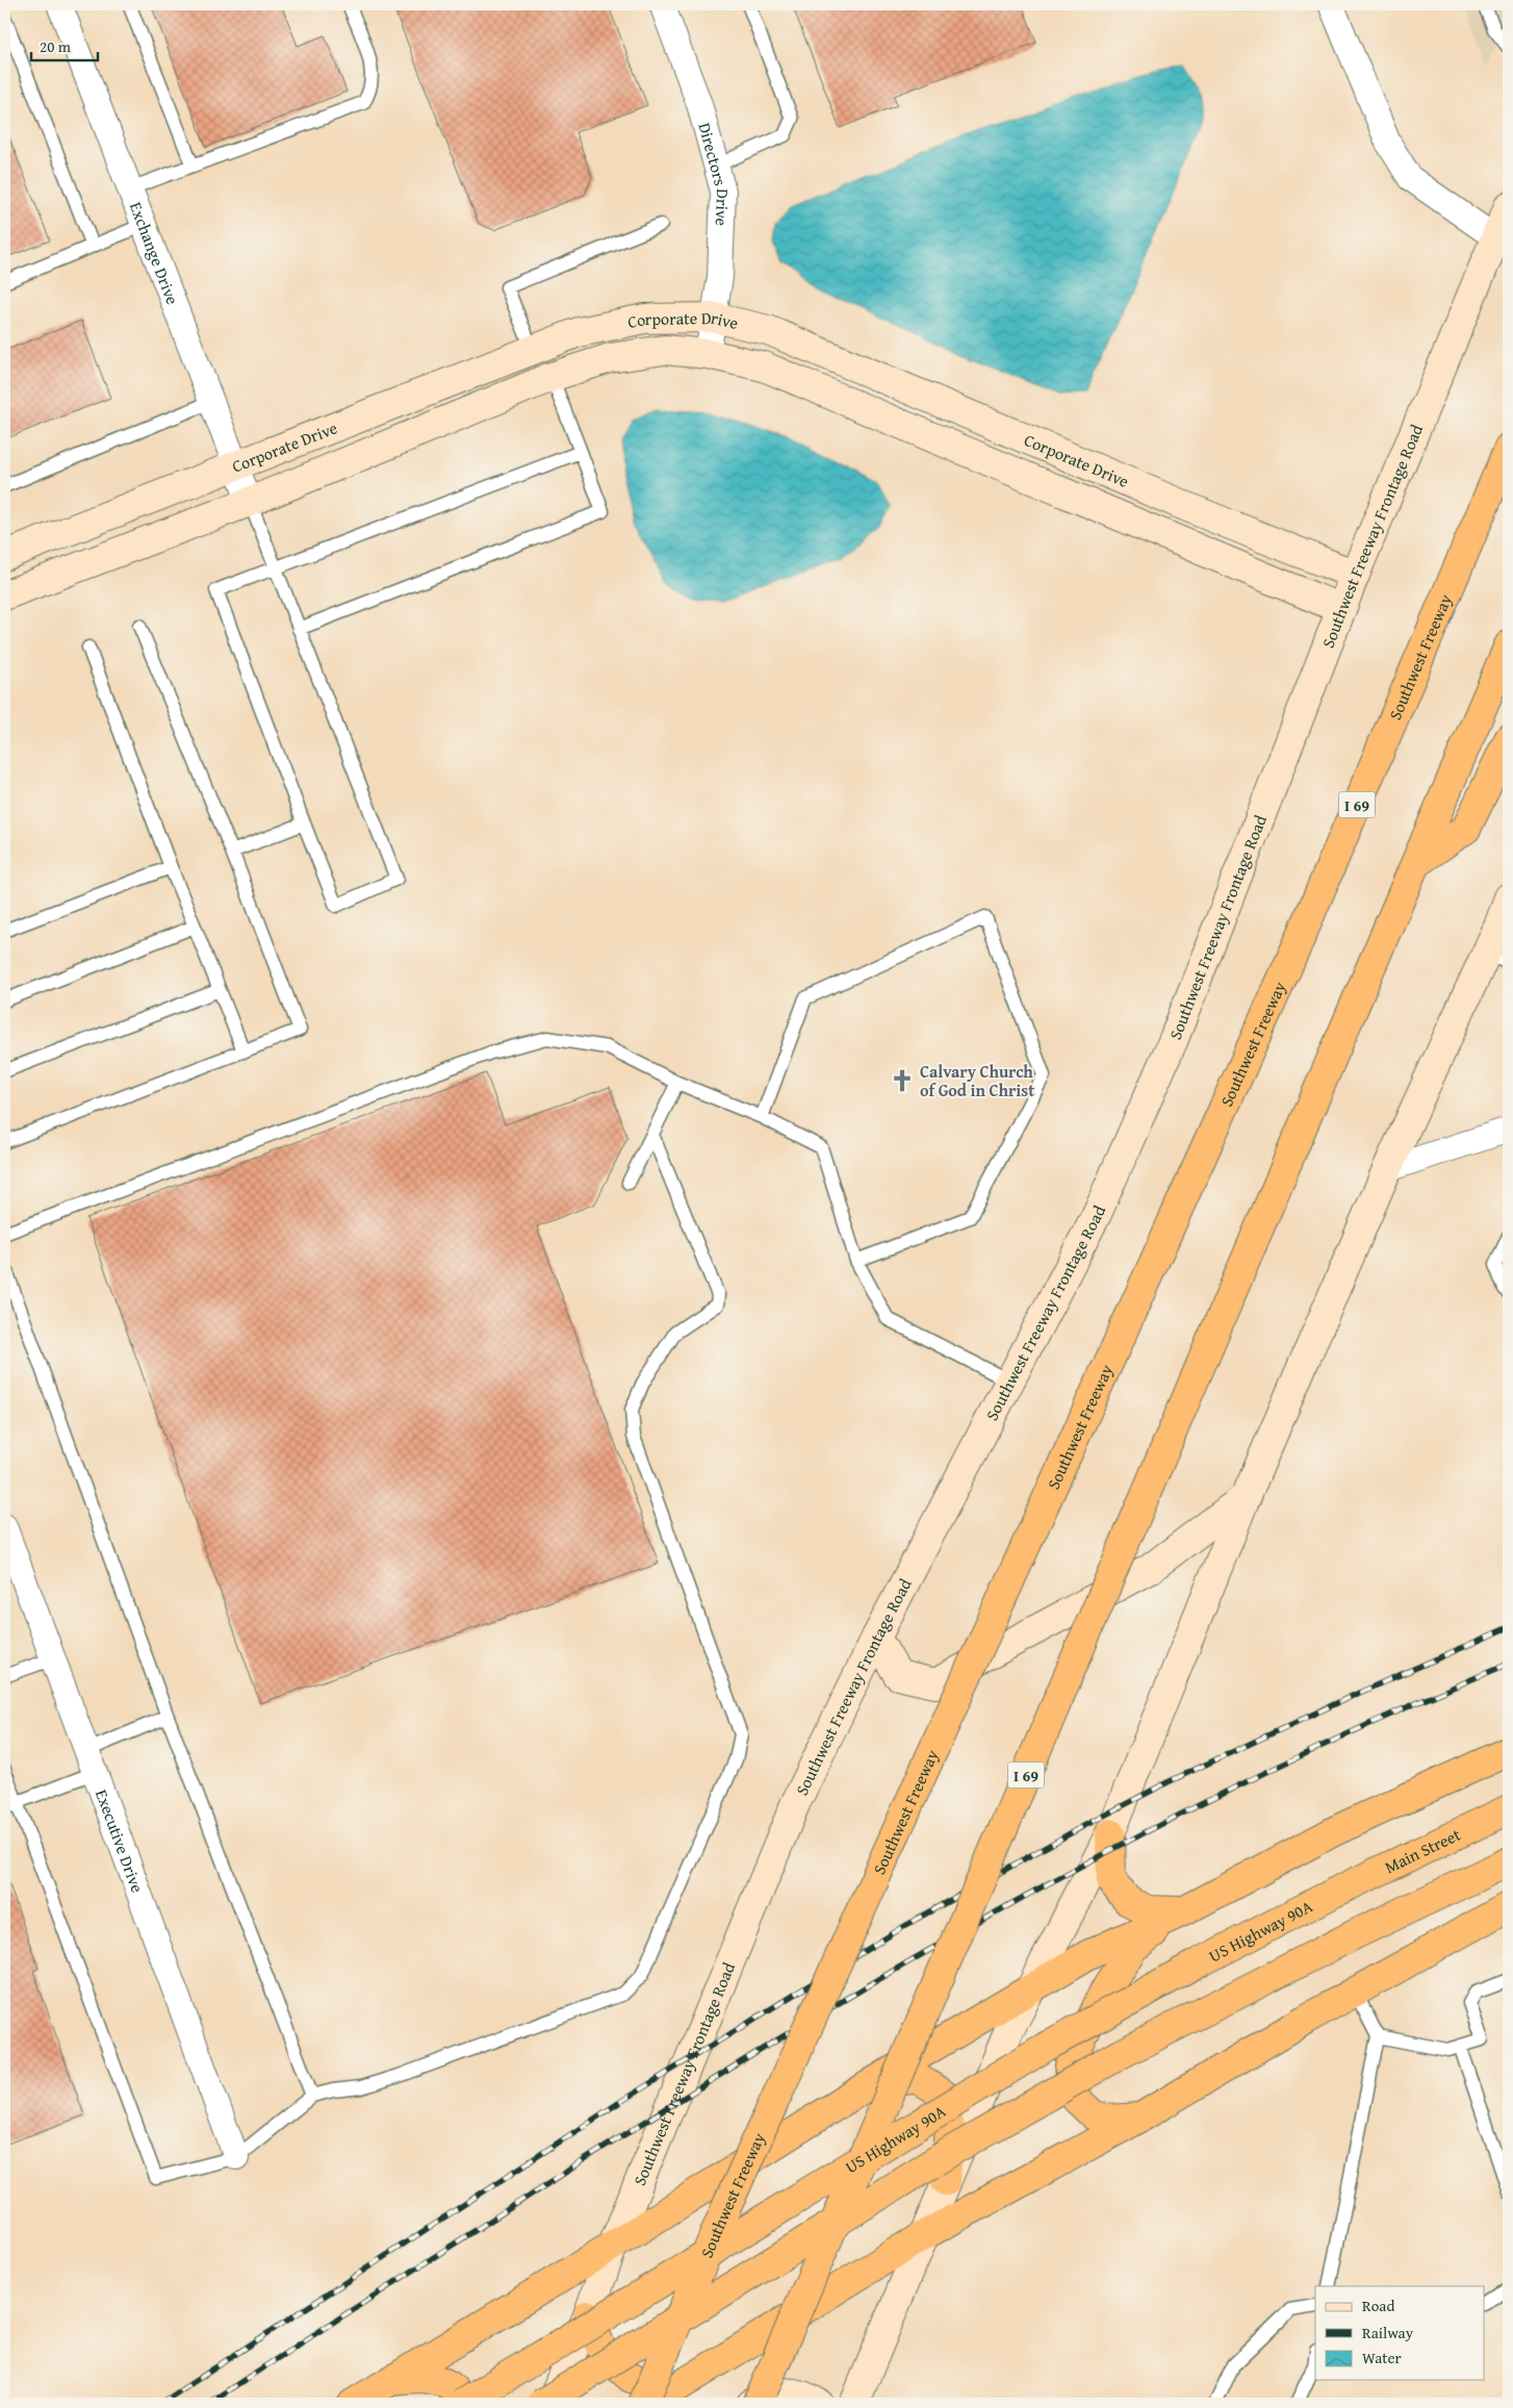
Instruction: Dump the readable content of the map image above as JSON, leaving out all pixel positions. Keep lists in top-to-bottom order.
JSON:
{
  "streets": {
    "highway": [
      "Southwest Freeway",
      "I 69",
      "Main Street",
      "US Highway 90A"
    ],
    "main road": ["Corporate Drive", "Southwest Freeway Frontage Road"],
    "street": ["Directors Drive", "Exchange Drive", "Executive Drive"]
  },
  "crossings": [
    ["Directors Drive", "Corporate Drive"],
    ["Exchange Drive", "Corporate Drive"],
    ["Corporate Drive", "Southwest Freeway Frontage Road"],
    ["Main Street", "US Highway 90A"]
  ],
  "places": {
    "church": ["Calvary Church of God in Christ"]
  },
  "legend": ["Road", "Railway", "Water"],
  "scale_bar": "20 m"
}
